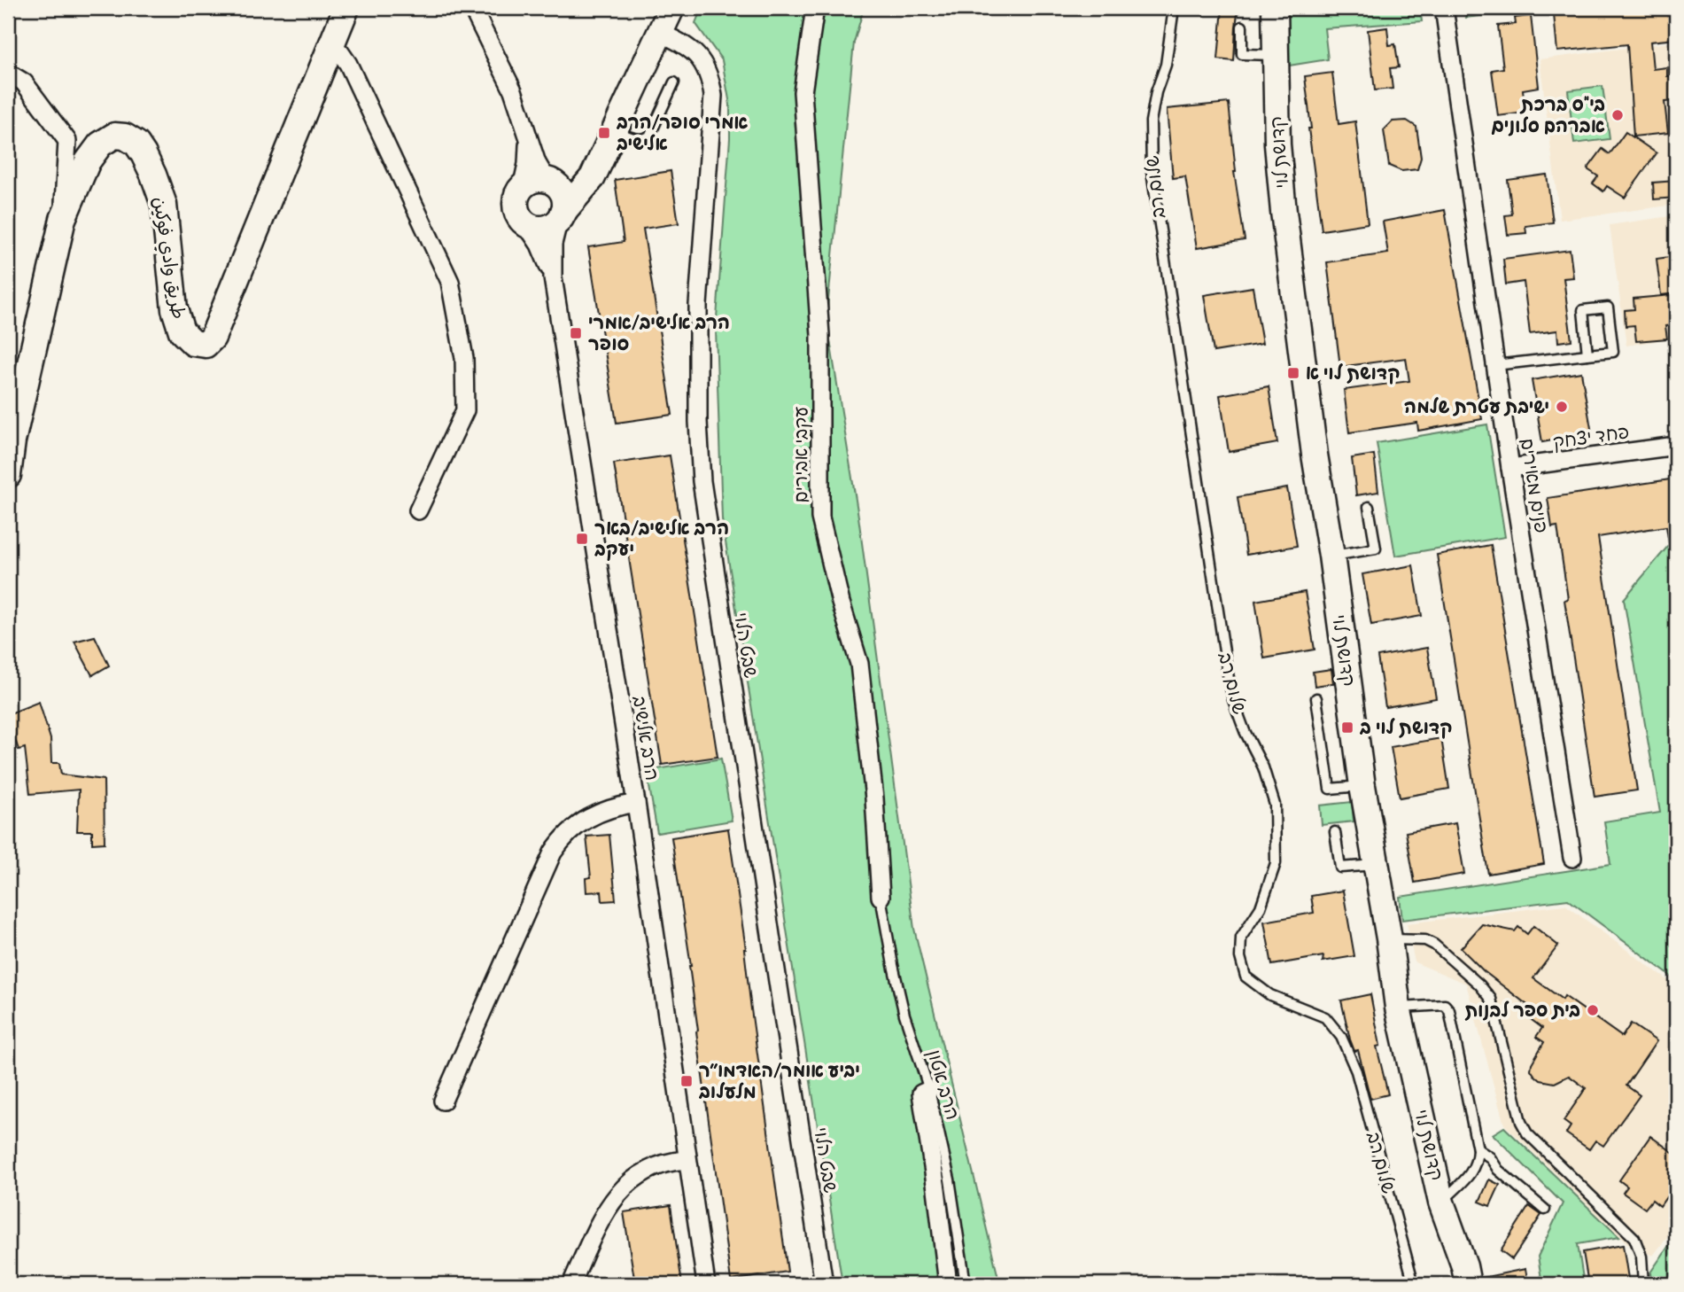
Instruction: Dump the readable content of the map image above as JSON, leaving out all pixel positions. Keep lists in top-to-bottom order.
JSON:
{
  "streets": {
    "street": [
      "קדושת לוי",
      "طريق وادي فوکين",
      "פחד יצחק",
      "עקבי אבירים",
      "פנים מאירים",
      "שבט הלוי",
      "הרב אלישיב"
    ],
    "lane": ["שלום רב", "הרב אטון"]
  },
  "crossings": [
    ["פחד יצחק", "פנים מאירים"],
    ["עקבי אבירים", "הרב אטון"]
  ],
  "places": {
    "other": ["בי\"ס ברכת אברהם סלונים", "ישיבת עטרת שלמה", "בית ספר לבנות"],
    "transit": [
      "אמרי סופר/הרב אלישיב",
      "הרב אלישיב/אמרי סופר",
      "קדושת לוי א",
      "הרב אלישיב/באר יעקב",
      "קדושת לוי ב",
      "יביע אומר/האדמו״ר מלעלוב"
    ]
  }
}
